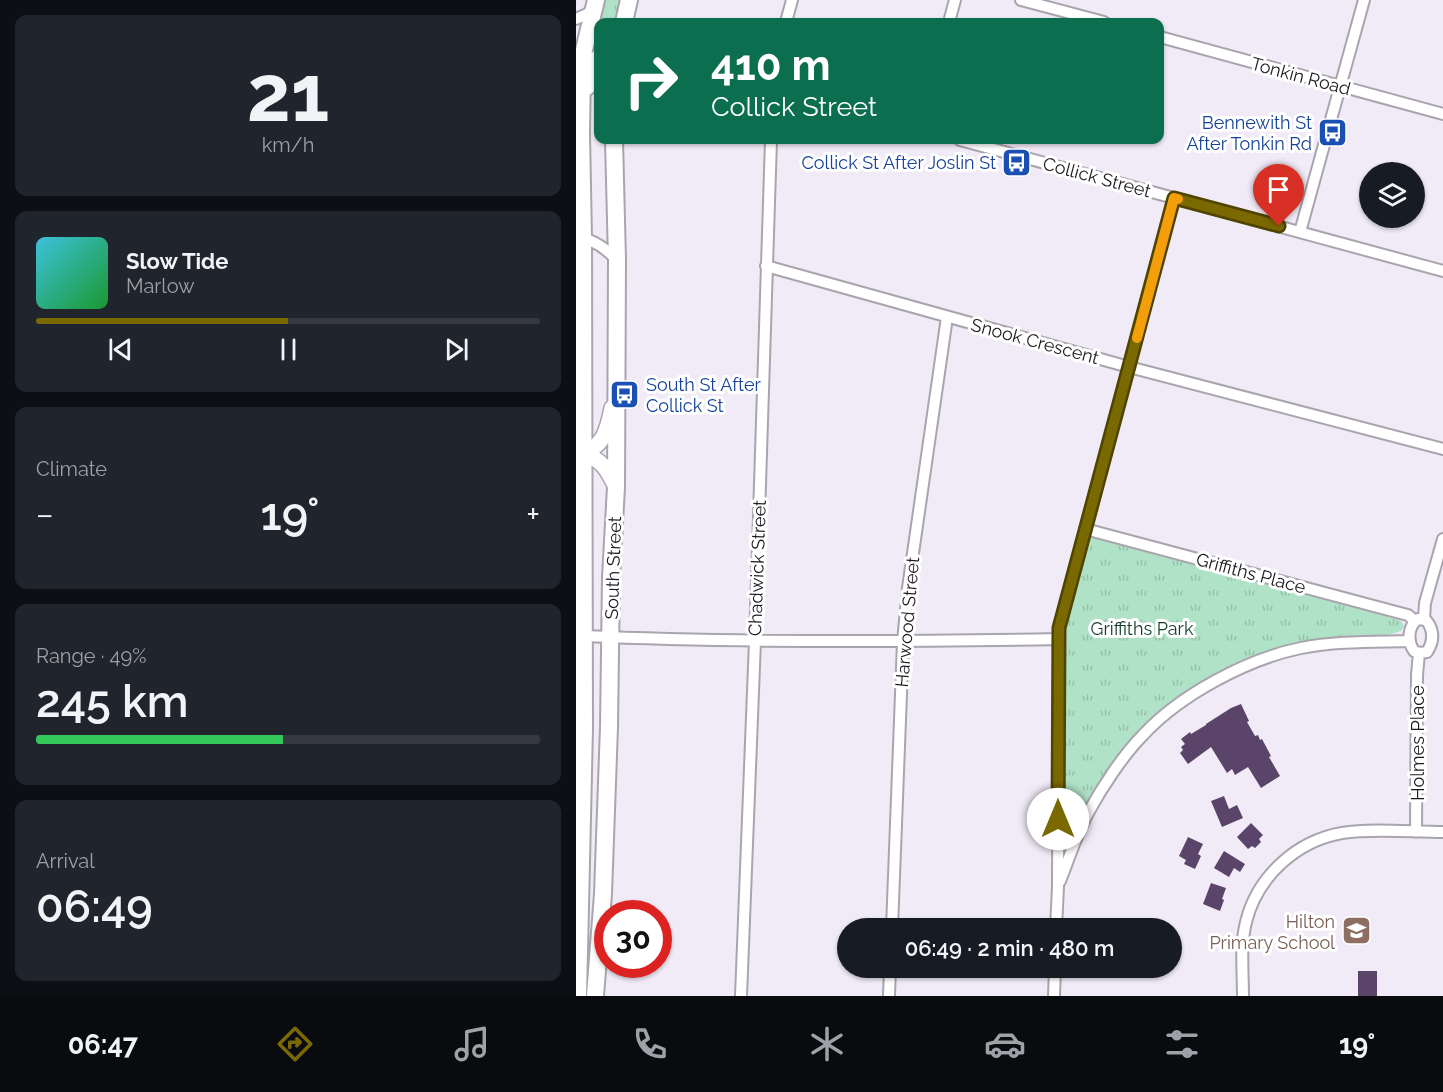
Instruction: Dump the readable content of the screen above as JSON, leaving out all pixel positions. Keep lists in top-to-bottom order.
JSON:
{
  "streets": {
    "main road": ["South Street"],
    "street": [
      "Tonkin Road",
      "Collick Street",
      "Snook Crescent",
      "Chadwick Street",
      "Griffiths Place",
      "Harwood Street",
      "Holmes Place"
    ]
  },
  "crossings": [
    ["Snook Crescent", "Chadwick Street"],
    ["Snook Crescent", "Harwood Street"],
    ["Griffiths Place", "Holmes Place"]
  ],
  "parks": ["Griffiths Park"],
  "places": {
    "bus stop": ["Bennewith St After Tonkin Rd", "Collick St After Joslin St", "South St After Collick St"],
    "school or university": ["Hilton Primary School"]
  },
  "page": {
    "tile": [
      ["21", "km/h"],
      "Climate",
      ["Range · 49%", "245 km"],
      ["Arrival", "06:49"]
    ],
    "turn": ["410 m", "Collick Street"],
    "song": ["Slow Tide", "Marlow"],
    "heat": ["−", "19°", "+"],
    "limit": "30",
    "trip": "06:49 · 2 min · 480 m",
    "tabs": ["06:47", "19°"]
  }
}
